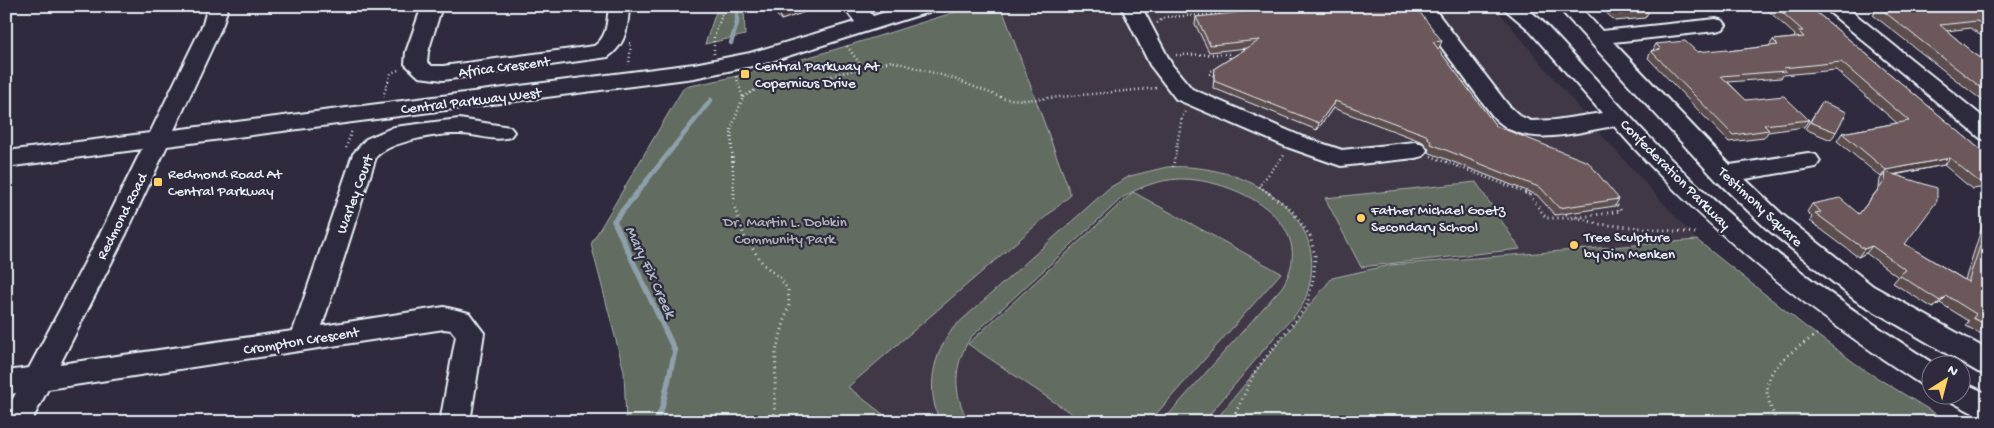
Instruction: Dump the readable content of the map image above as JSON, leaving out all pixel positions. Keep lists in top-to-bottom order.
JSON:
{
  "streets": {
    "street": [
      "Africa Crescent",
      "Central Parkway West",
      "Confederation Parkway",
      "Warley Court",
      "Testimony Square",
      "Redmond Road",
      "Crompton Crescent"
    ]
  },
  "crossings": [
    ["Central Parkway West", "Redmond Road"],
    ["Warley Court", "Crompton Crescent"],
    ["Redmond Road", "Crompton Crescent"]
  ],
  "water": ["Mary Fix Creek"],
  "parks": ["Dr. Martin L. Dobkin Community Park"],
  "places": {
    "transit": ["Central Parkway At Copernicus Drive", "Redmond Road At Central Parkway"],
    "other": ["Father Michael Goetz Secondary School", "Tree Sculpture by Jim Menken"]
  },
  "north": "top right"
}
